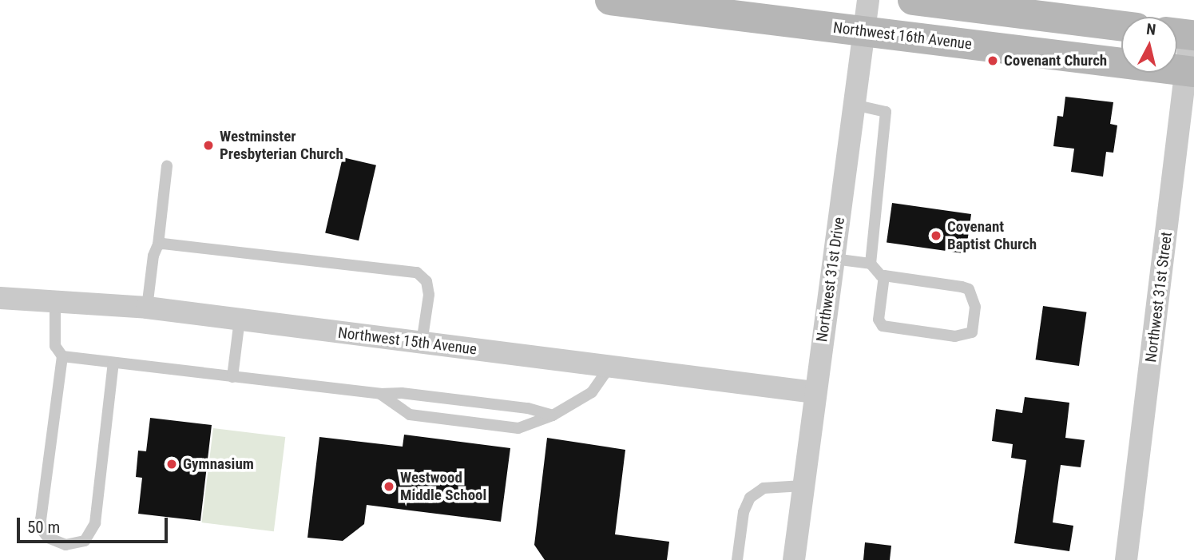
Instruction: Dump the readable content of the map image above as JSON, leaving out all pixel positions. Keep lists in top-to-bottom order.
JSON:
{
  "streets": {
    "main road": ["Northwest 16th Avenue"],
    "street": ["Northwest 31st Drive", "Northwest 31st Street", "Northwest 15th Avenue"]
  },
  "crossings": [
    ["Northwest 16th Avenue", "Northwest 31st Drive"],
    ["Northwest 16th Avenue", "Northwest 31st Street"],
    ["Northwest 31st Drive", "Northwest 15th Avenue"]
  ],
  "places": [
    "Covenant Church",
    "Westminster Presbyterian Church",
    "Covenant Baptist Church",
    "Gymnasium",
    "Westwood Middle School"
  ],
  "scale_bar": "50 m",
  "north": "top"
}
